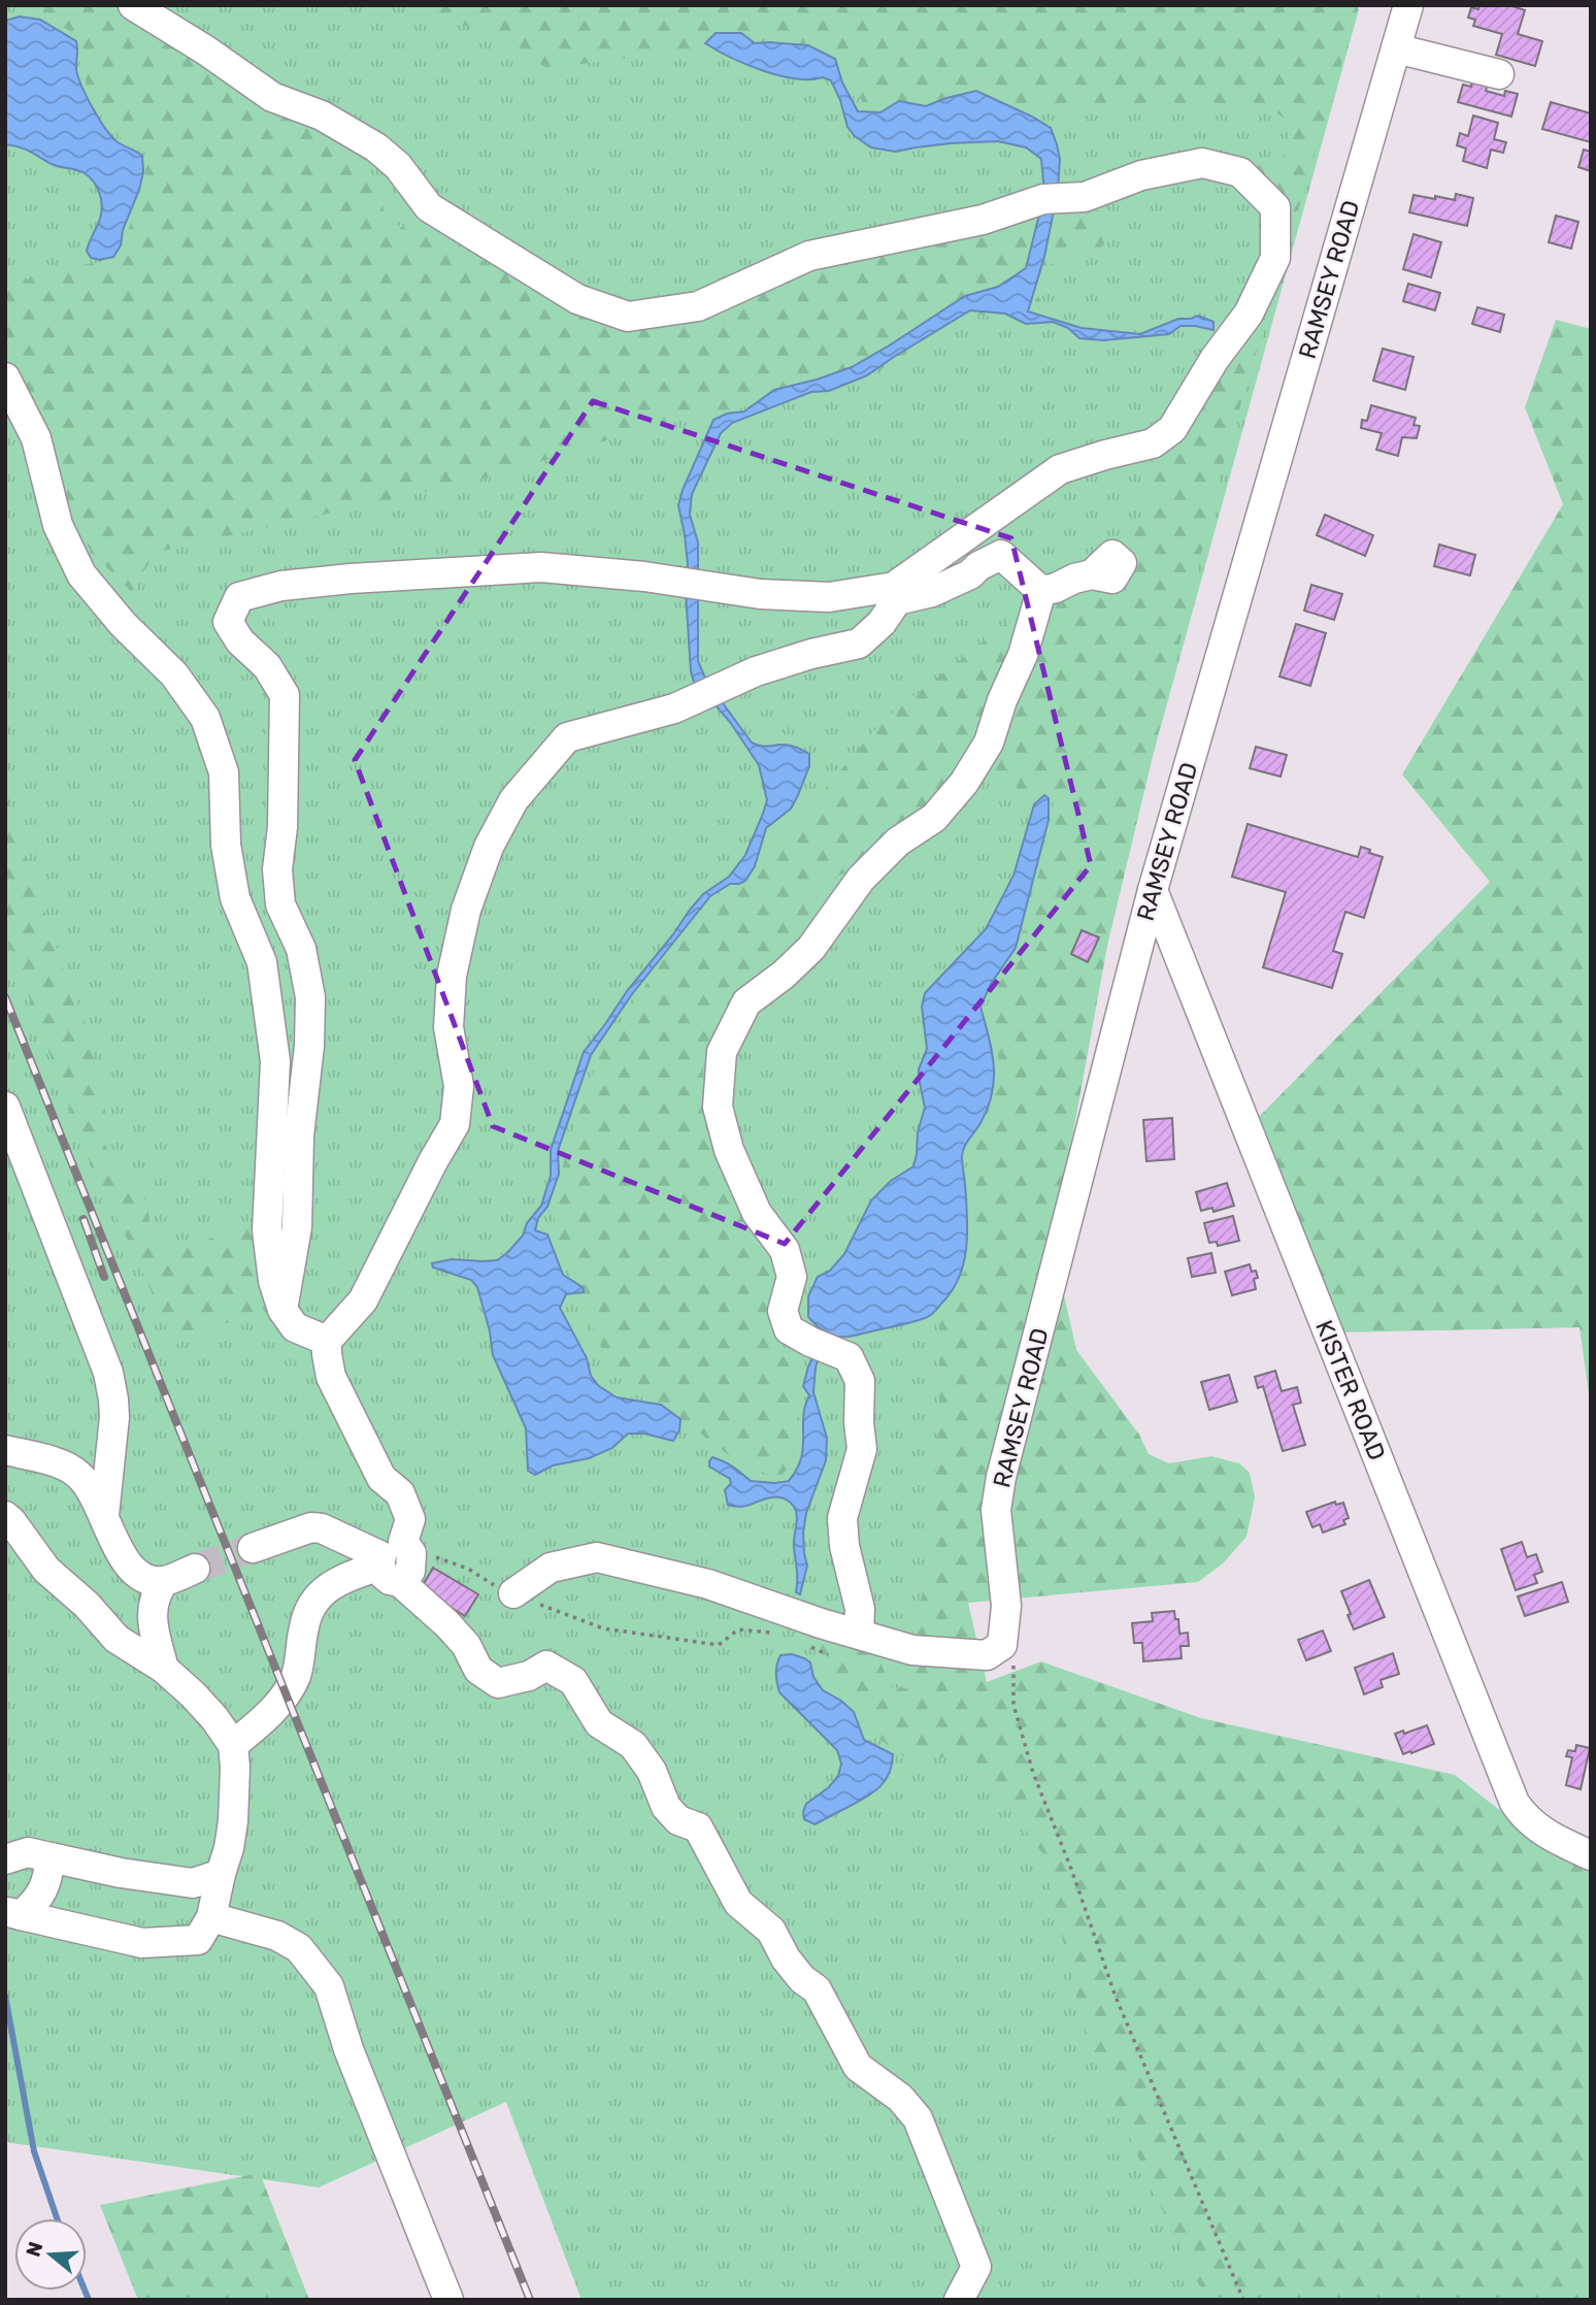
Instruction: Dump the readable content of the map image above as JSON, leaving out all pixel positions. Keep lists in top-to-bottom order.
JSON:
{
  "streets": {
    "street": ["RAMSEY ROAD", "KISTER ROAD"]
  },
  "crossings": [
    ["RAMSEY ROAD", "KISTER ROAD"]
  ],
  "north": "left"
}
